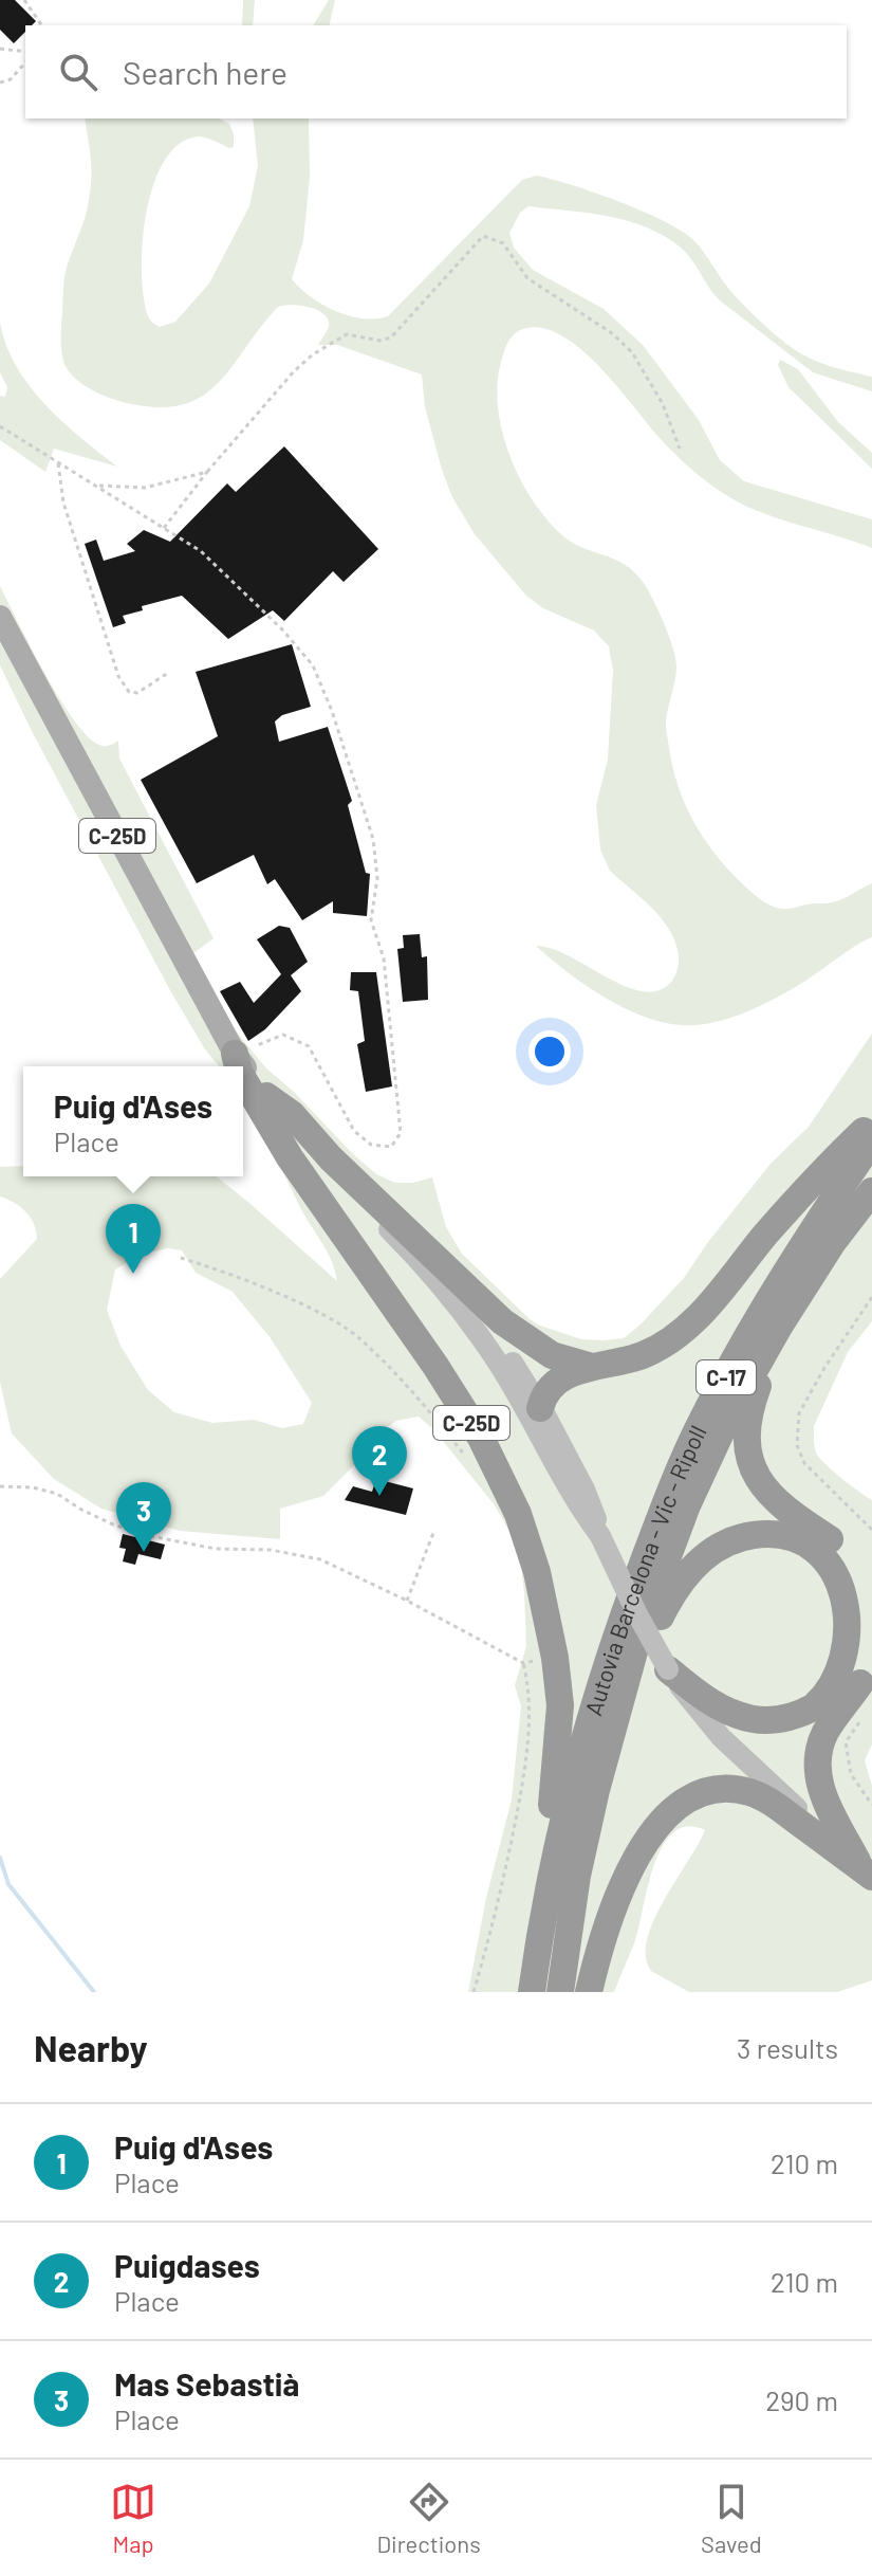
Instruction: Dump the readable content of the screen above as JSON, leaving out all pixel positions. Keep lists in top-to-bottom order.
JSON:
{
  "streets": {
    "highway": ["C-25D", "C-17", "Autovia Barcelona - Vic - Ripoll"]
  },
  "crossings": [
    ["C-25D", "Autovia Barcelona - Vic - Ripoll"]
  ],
  "page": {
    "search": "Search here",
    "popup": ["Puig d'Ases", "Place"],
    "pins": ["1", "2", "3"],
    "heading": ["Nearby", "3 results"],
    "list": [
      {
        "mark": "1",
        "name": "Puig d'Ases",
        "note": "Place",
        "value": "210 m"
      },
      {
        "mark": "2",
        "name": "Puigdases",
        "note": "Place",
        "value": "210 m"
      },
      {
        "mark": "3",
        "name": "Mas Sebastià",
        "note": "Place",
        "value": "290 m"
      }
    ],
    "nav": ["Map", "Directions", "Saved"]
  }
}
